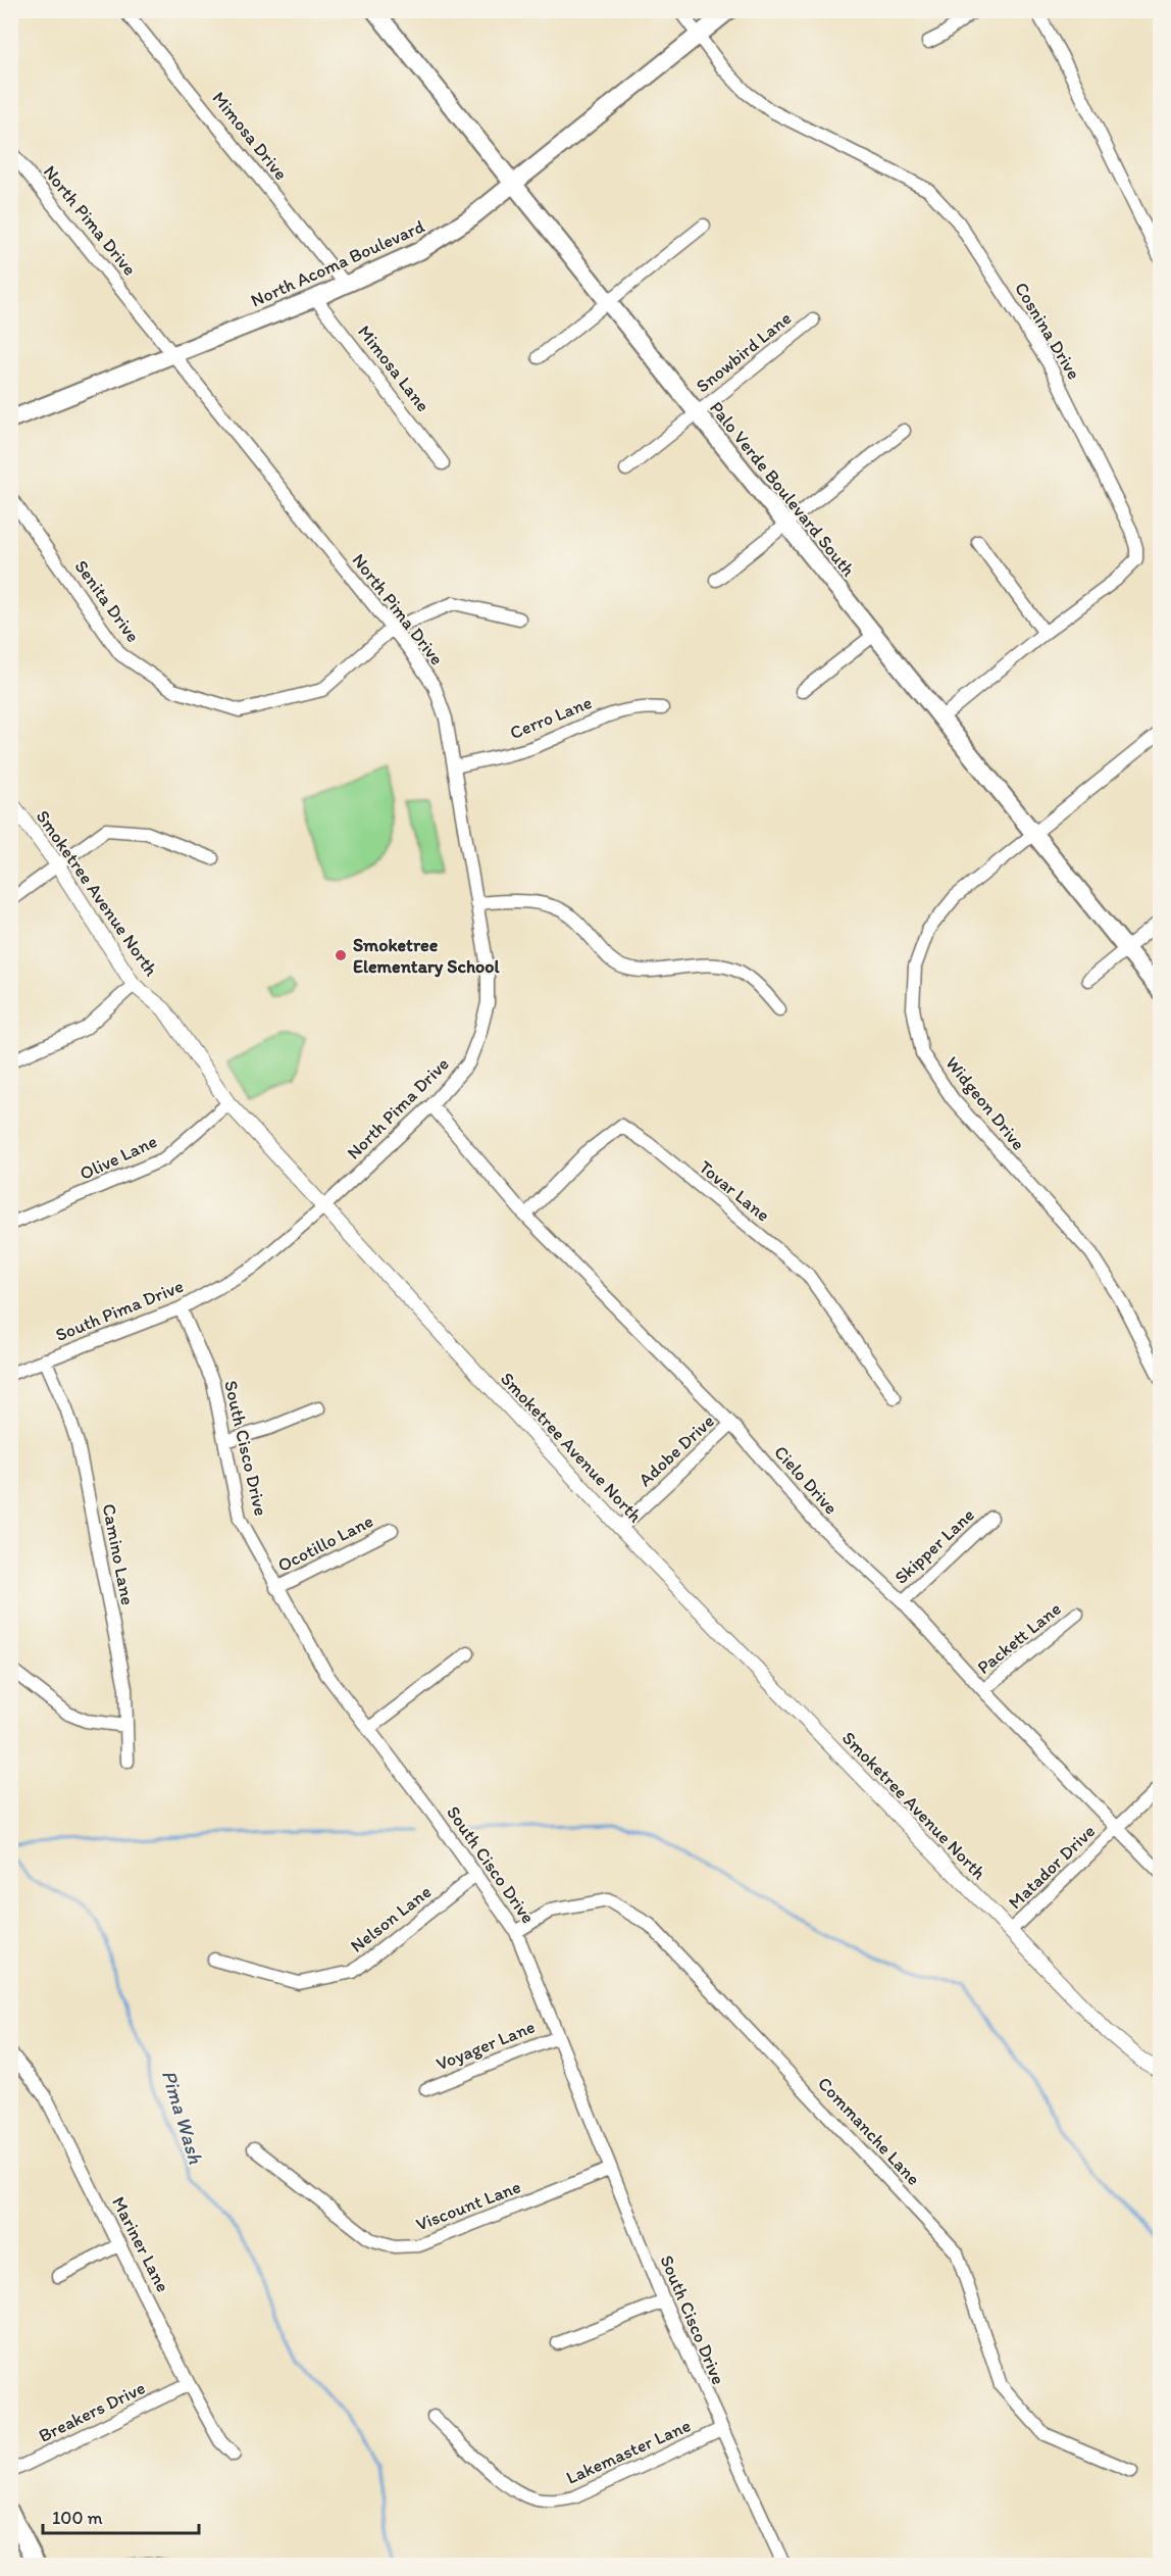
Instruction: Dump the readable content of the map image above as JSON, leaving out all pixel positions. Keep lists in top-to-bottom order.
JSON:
{
  "streets": {
    "main road": ["North Acoma Boulevard", "Palo Verde Boulevard South"],
    "street": [
      "Mimosa Drive",
      "North Pima Drive",
      "Cosnina Drive",
      "Snowbird Lane",
      "Mimosa Lane",
      "Senita Drive",
      "Cerro Lane",
      "Smoketree Avenue North",
      "Widgeon Drive",
      "Olive Lane",
      "Tovar Lane",
      "South Pima Drive",
      "South Cisco Drive",
      "Adobe Drive",
      "Cielo Drive",
      "Ocotillo Lane",
      "Skipper Lane",
      "Camino Lane",
      "Packett Lane",
      "Matador Drive",
      "Nelson Lane",
      "Voyager Lane",
      "Commanche Lane",
      "Viscount Lane",
      "Mariner Lane",
      "Breakers Drive",
      "Lakemaster Lane"
    ]
  },
  "crossings": [
    ["Mimosa Drive", "North Acoma Boulevard"],
    ["North Pima Drive", "North Acoma Boulevard"],
    ["North Pima Drive", "Senita Drive"],
    ["North Pima Drive", "Cerro Lane"],
    ["North Pima Drive", "Smoketree Avenue North"],
    ["North Pima Drive", "South Pima Drive"],
    ["North Pima Drive", "Cielo Drive"],
    ["North Acoma Boulevard", "Cosnina Drive"],
    ["North Acoma Boulevard", "Mimosa Lane"],
    ["North Acoma Boulevard", "Palo Verde Boulevard South"],
    ["Cosnina Drive", "Palo Verde Boulevard South"],
    ["Snowbird Lane", "Palo Verde Boulevard South"],
    ["Palo Verde Boulevard South", "Widgeon Drive"],
    ["Smoketree Avenue North", "Olive Lane"],
    ["Smoketree Avenue North", "South Pima Drive"],
    ["Smoketree Avenue North", "Adobe Drive"],
    ["Smoketree Avenue North", "Matador Drive"],
    ["Tovar Lane", "Cielo Drive"],
    ["South Pima Drive", "South Cisco Drive"],
    ["South Pima Drive", "Camino Lane"],
    ["South Cisco Drive", "Ocotillo Lane"],
    ["South Cisco Drive", "Nelson Lane"],
    ["South Cisco Drive", "Voyager Lane"],
    ["South Cisco Drive", "Commanche Lane"],
    ["South Cisco Drive", "Viscount Lane"],
    ["South Cisco Drive", "Lakemaster Lane"],
    ["Adobe Drive", "Cielo Drive"],
    ["Cielo Drive", "Skipper Lane"],
    ["Cielo Drive", "Packett Lane"],
    ["Cielo Drive", "Matador Drive"],
    ["Mariner Lane", "Breakers Drive"]
  ],
  "water": ["Pima Wash"],
  "places": ["Smoketree Elementary School"],
  "scale_bar": "100 m"
}
